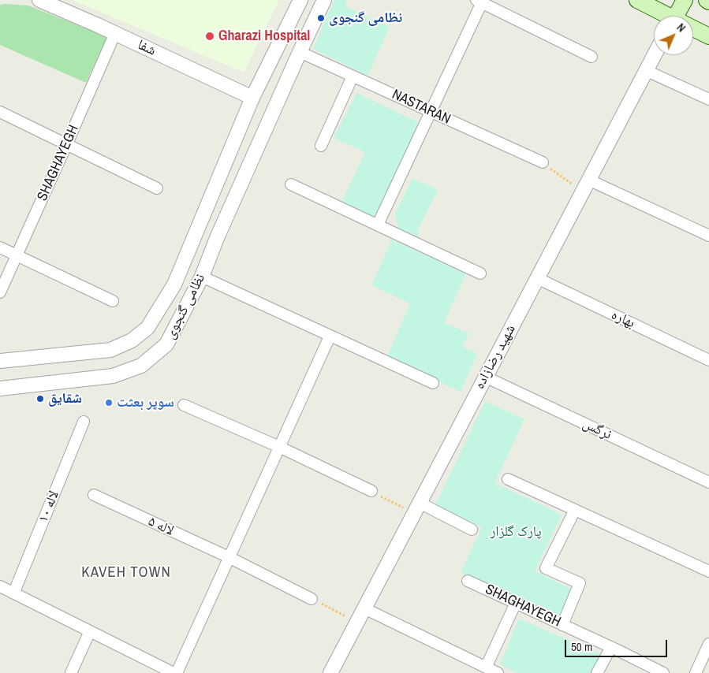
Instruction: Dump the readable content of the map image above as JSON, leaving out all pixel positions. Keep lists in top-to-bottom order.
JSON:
{
  "streets": {
    "street": [
      "شفا",
      "NASTARAN",
      "SHAGHAYEGH",
      "نظامی گنجوی",
      "بهاره",
      "شهید رضازاده",
      "نرگس",
      "لاله ۱۰",
      "لاله ۵"
    ]
  },
  "crossings": [
    ["شفا", "SHAGHAYEGH"],
    ["شفا", "نظامی گنجوی"],
    ["NASTARAN", "نظامی گنجوی"],
    ["بهاره", "شهید رضازاده"],
    ["شهید رضازاده", "نرگس"]
  ],
  "districts": ["KAVEH TOWN"],
  "parks": ["پارک گلزار"],
  "places": [
    "نظامی گنجوی",
    "Gharazi Hospital",
    "شقایق",
    "سوپر بعثت"
  ],
  "scale_bar": "50 m",
  "north": "top right"
}
